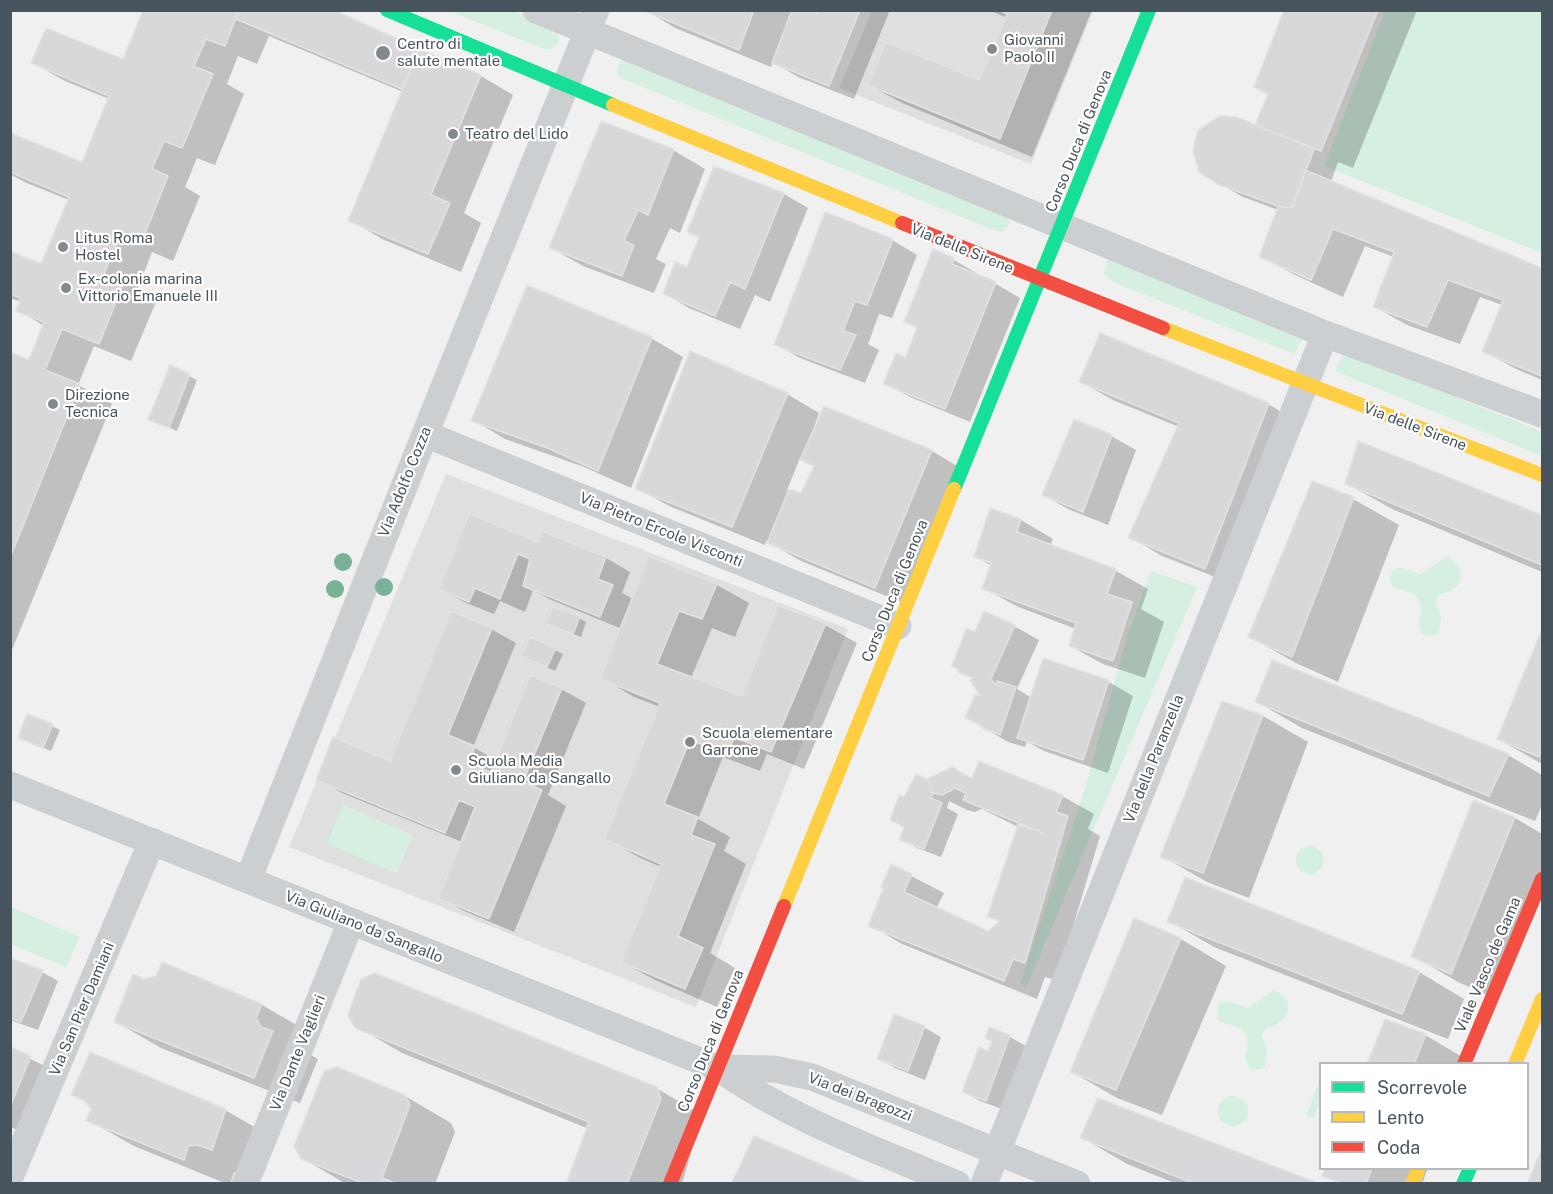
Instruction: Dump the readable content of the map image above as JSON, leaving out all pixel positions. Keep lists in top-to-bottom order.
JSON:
{
  "streets": {
    "street": [
      "Corso Duca di Genova",
      "Via delle Sirene",
      "Via Adolfo Cozza",
      "Via Pietro Ercole Visconti",
      "Via della Paranzella",
      "Via Giuliano da Sangallo",
      "Viale Vasco de Gama",
      "Via San Pier Damiani",
      "Via Dante Vaglieri",
      "Via dei Bragozzi"
    ]
  },
  "crossings": [
    ["Corso Duca di Genova", "Via delle Sirene"],
    ["Corso Duca di Genova", "Via Pietro Ercole Visconti"],
    ["Corso Duca di Genova", "Via Giuliano da Sangallo"],
    ["Corso Duca di Genova", "Via dei Bragozzi"],
    ["Via delle Sirene", "Via Adolfo Cozza"],
    ["Via delle Sirene", "Via della Paranzella"],
    ["Via Adolfo Cozza", "Via Pietro Ercole Visconti"],
    ["Via Adolfo Cozza", "Via Giuliano da Sangallo"],
    ["Via della Paranzella", "Via dei Bragozzi"],
    ["Via Giuliano da Sangallo", "Via San Pier Damiani"],
    ["Via Giuliano da Sangallo", "Via Dante Vaglieri"],
    ["Via Giuliano da Sangallo", "Via dei Bragozzi"]
  ],
  "places": [
    "Giovanni Paolo II",
    "Centro di salute mentale",
    "Teatro del Lido",
    "Litus Roma Hostel",
    "Ex-colonia marina Vittorio Emanuele III",
    "Direzione Tecnica",
    "Scuola elementare Garrone",
    "Scuola Media Giuliano da Sangallo"
  ],
  "legend": ["Scorrevole", "Lento", "Coda"]
}
